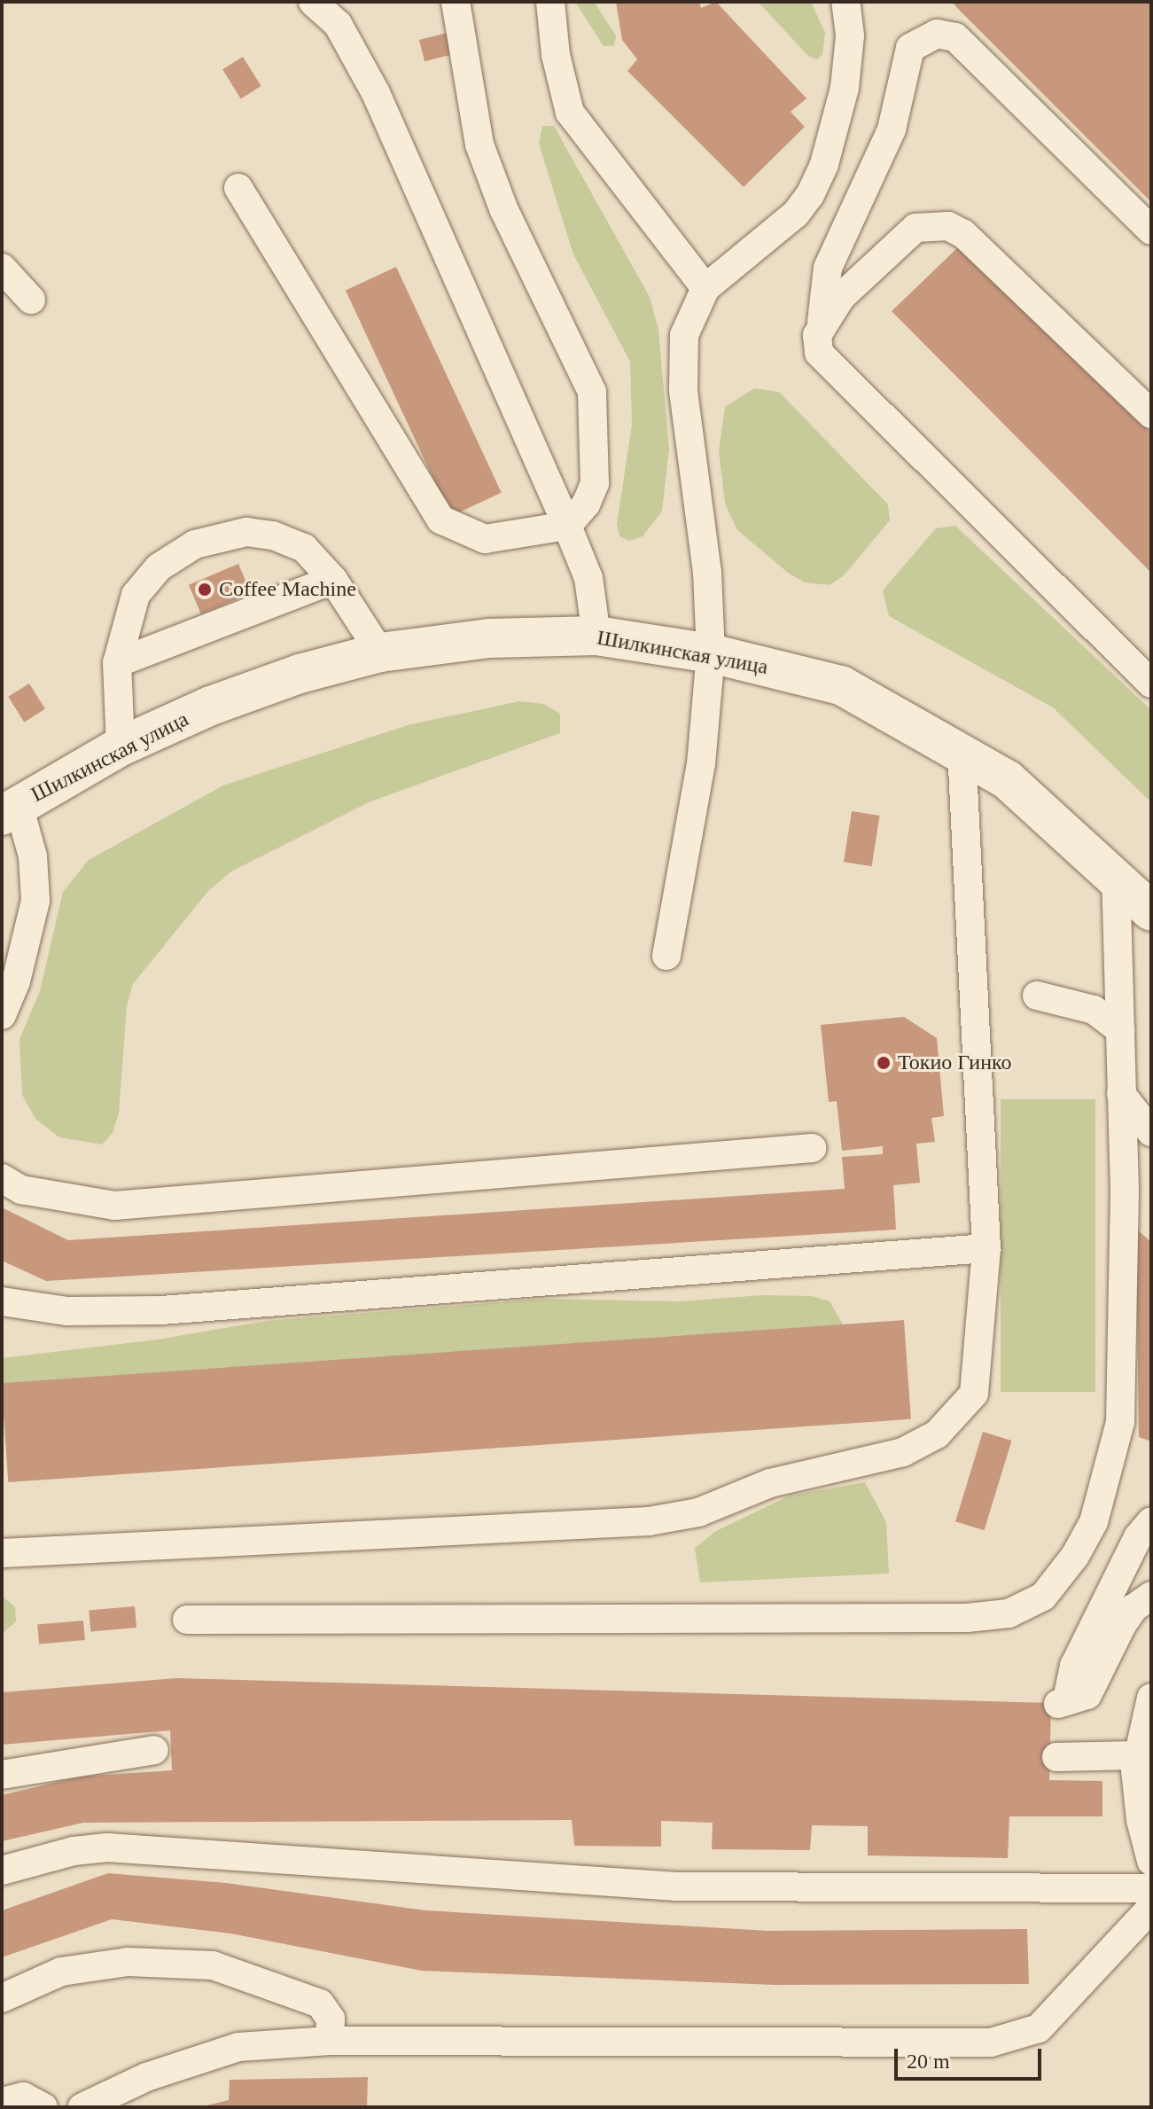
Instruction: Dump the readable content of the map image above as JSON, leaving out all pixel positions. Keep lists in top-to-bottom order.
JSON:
{
  "streets": {
    "main road": ["Шилкинская улица"]
  },
  "places": ["Coffee Machine", "Токио Гинко"],
  "scale_bar": "20 m"
}
